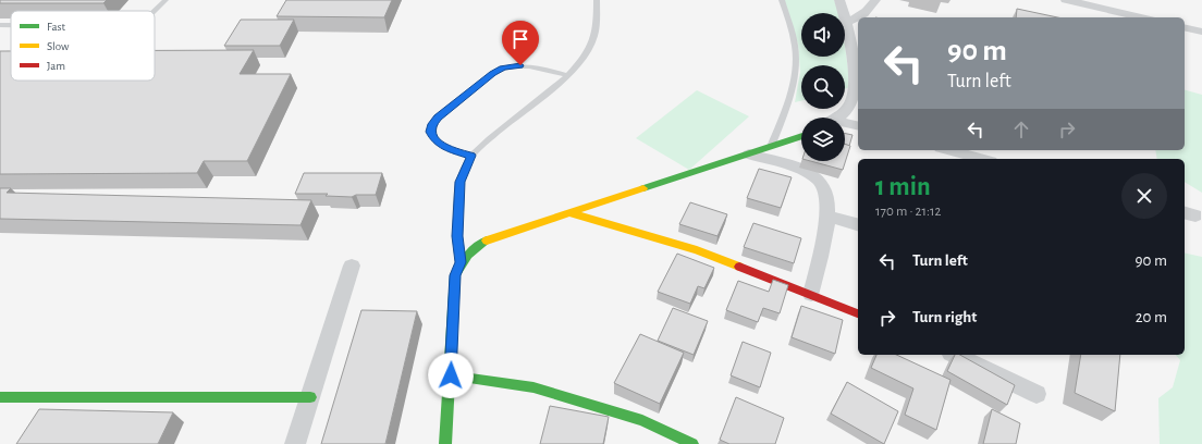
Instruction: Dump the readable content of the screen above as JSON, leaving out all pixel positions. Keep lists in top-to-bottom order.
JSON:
{
  "legend": ["Fast", "Slow", "Jam"],
  "page": {
    "turn": ["90 m", "Turn left"],
    "heading": ["1 min", "170 m · 21:12"],
    "list": [
      {
        "name": "Turn left",
        "value": "90 m"
      },
      {
        "name": "Turn right",
        "value": "20 m"
      }
    ]
  }
}
